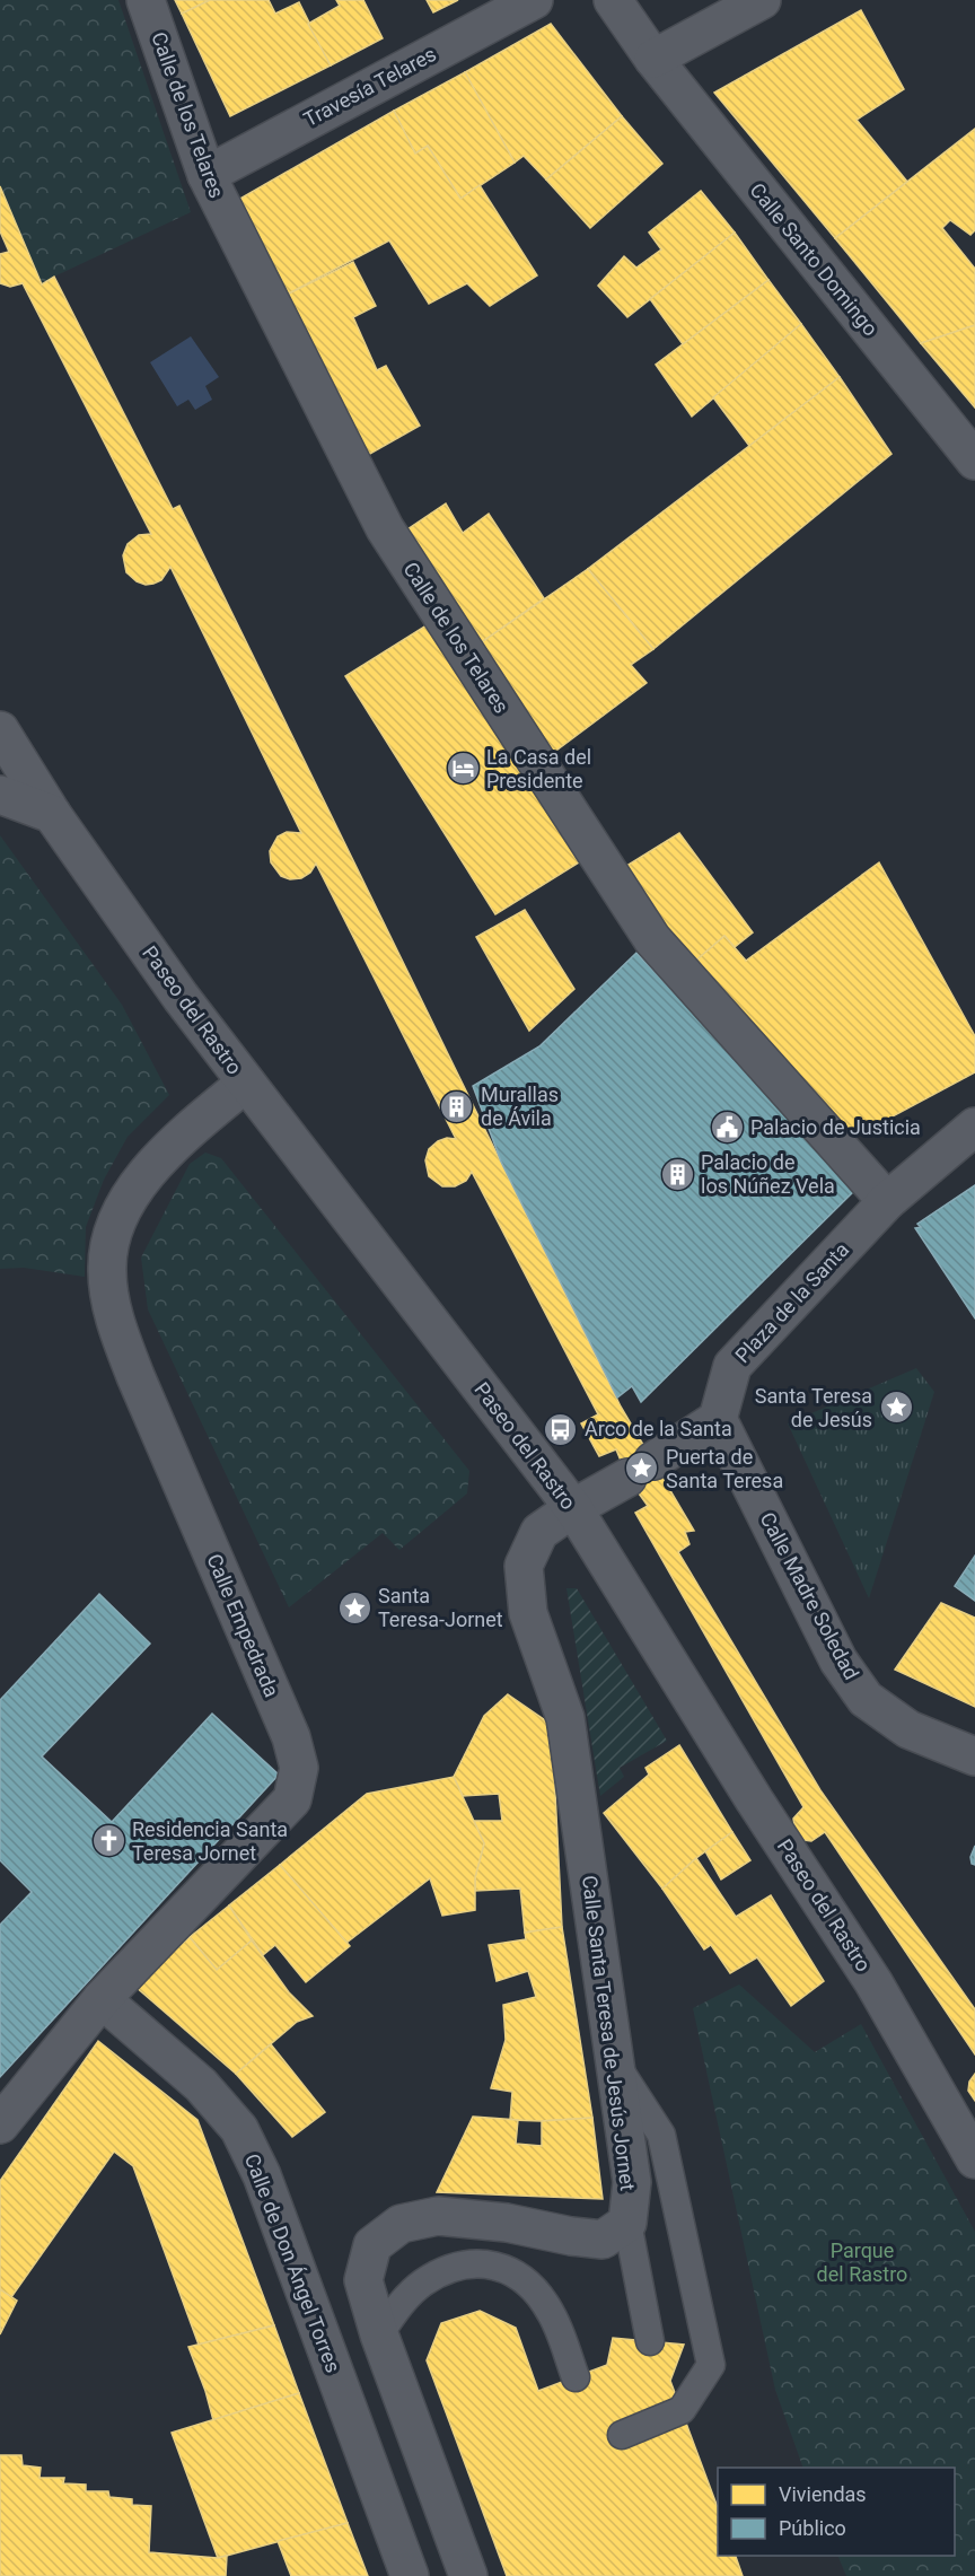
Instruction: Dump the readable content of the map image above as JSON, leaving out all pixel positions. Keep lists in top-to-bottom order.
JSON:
{
  "streets": {
    "street": [
      "Travesía Telares",
      "Calle de los Telares",
      "Calle Santo Domingo",
      "Paseo del Rastro",
      "Plaza de la Santa",
      "Calle Madre Soledad",
      "Calle Empedrada",
      "Calle Santa Teresa de Jesús Jornet",
      "Calle de Don Ángel Torres"
    ]
  },
  "crossings": [
    ["Travesía Telares", "Calle de los Telares"],
    ["Calle de los Telares", "Plaza de la Santa"],
    ["Paseo del Rastro", "Calle Empedrada"],
    ["Paseo del Rastro", "Calle Santa Teresa de Jesús Jornet"],
    ["Plaza de la Santa", "Calle Madre Soledad"],
    ["Calle Empedrada", "Calle de Don Ángel Torres"]
  ],
  "parks": ["Parque del Rastro"],
  "places": {
    "hotel": ["La Casa del Presidente"],
    "building": ["Murallas de Ávila", "Palacio de los Núñez Vela"],
    "public building": ["Palacio de Justicia"],
    "place": ["Santa Teresa de Jesús", "Puerta de Santa Teresa", "Santa Teresa-Jornet"],
    "bus stop": ["Arco de la Santa"],
    "church": ["Residencia Santa Teresa Jornet"]
  },
  "legend": ["Viviendas", "Público"]
}
